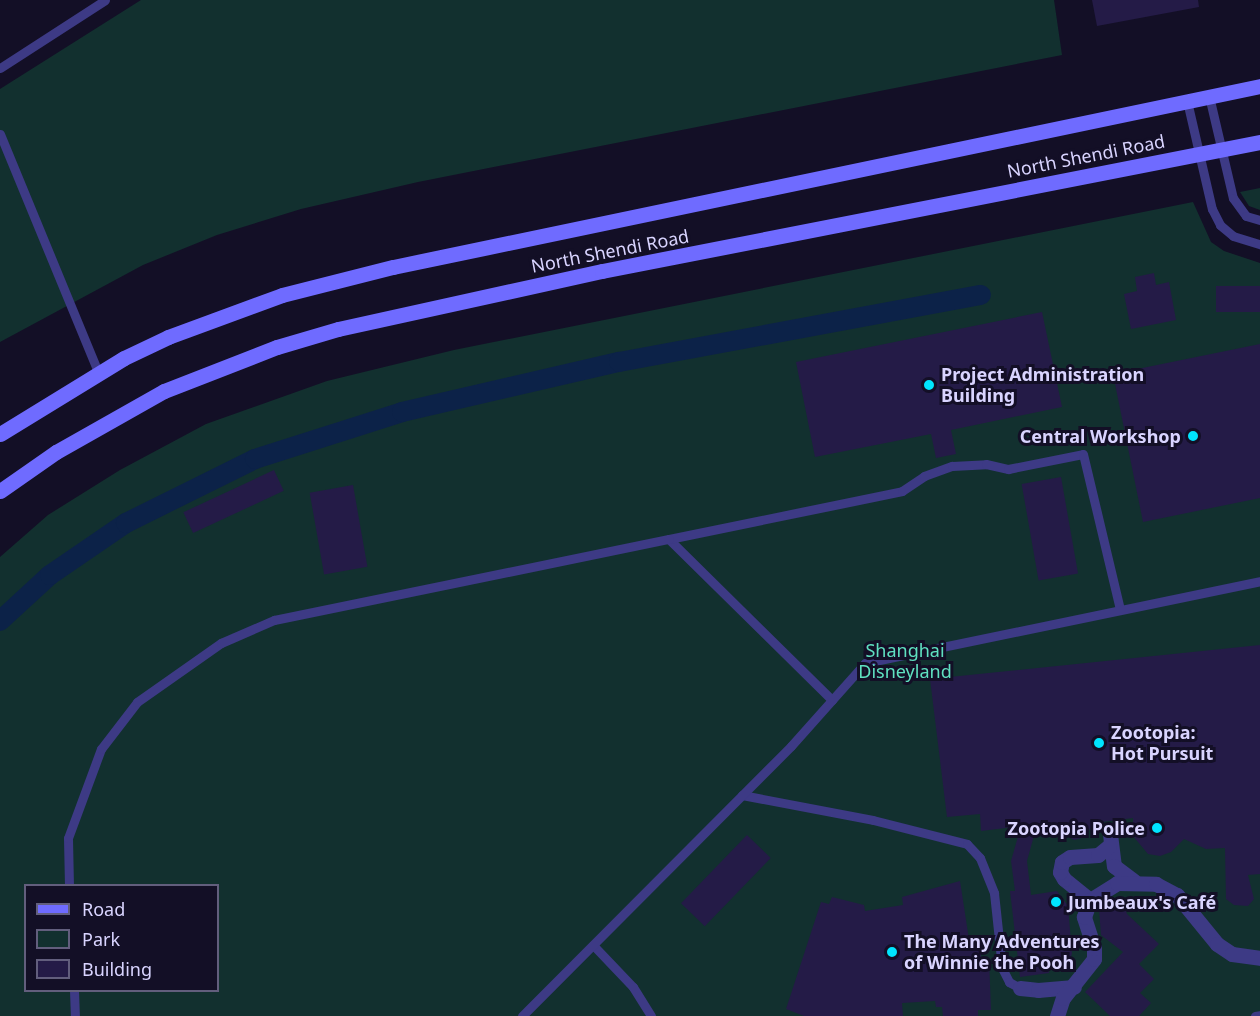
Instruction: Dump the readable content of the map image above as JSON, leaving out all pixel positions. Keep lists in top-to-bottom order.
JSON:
{
  "streets": {
    "street": ["North Shendi Road"]
  },
  "parks": ["Shanghai Disneyland"],
  "places": [
    "Project Administration Building",
    "Central Workshop",
    "Zootopia: Hot Pursuit",
    "Zootopia Police",
    "Jumbeaux's Café",
    "The Many Adventures of Winnie the Pooh"
  ],
  "legend": ["Road", "Park", "Building"]
}
